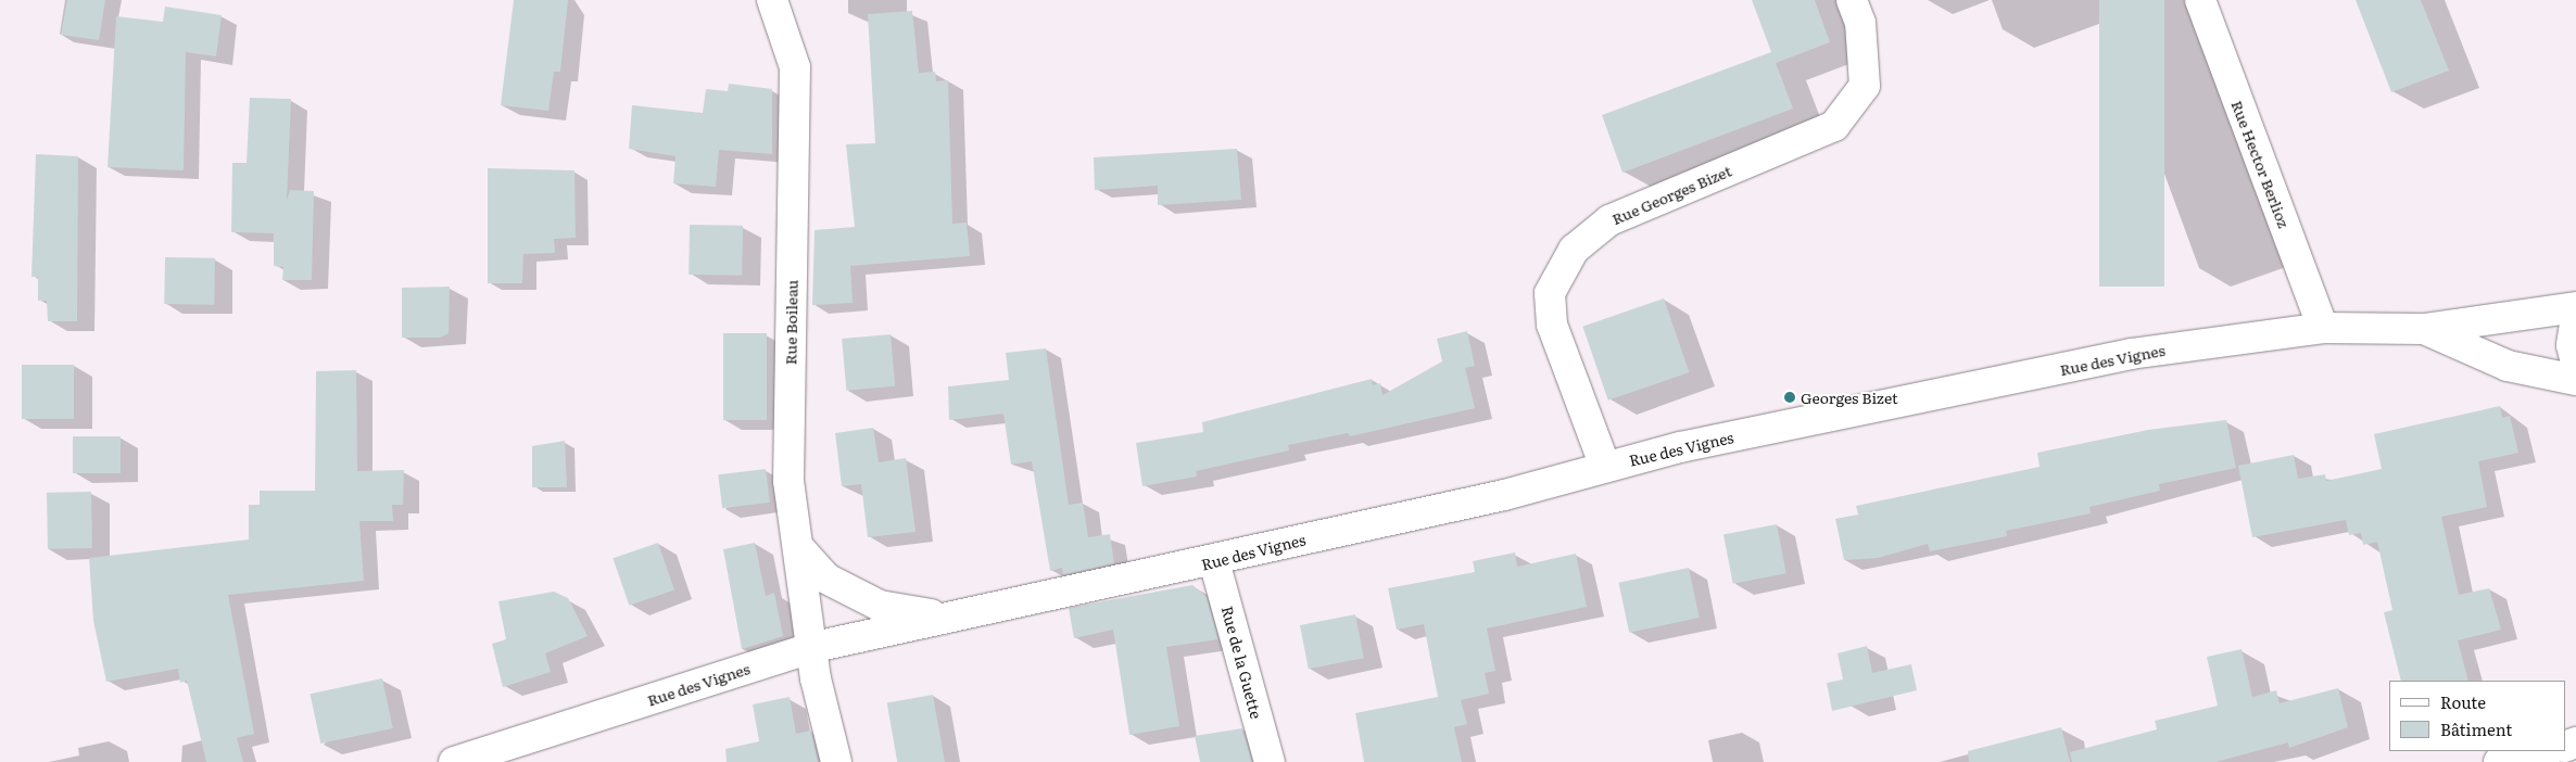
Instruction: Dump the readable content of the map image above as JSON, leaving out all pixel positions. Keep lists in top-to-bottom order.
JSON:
{
  "streets": {
    "street": [
      "Rue Hector Berlioz",
      "Rue Georges Bizet",
      "Rue Boileau",
      "Rue des Vignes",
      "Rue de la Guette"
    ]
  },
  "crossings": [
    ["Rue Hector Berlioz", "Rue des Vignes"],
    ["Rue Georges Bizet", "Rue des Vignes"],
    ["Rue Boileau", "Rue des Vignes"],
    ["Rue des Vignes", "Rue de la Guette"]
  ],
  "places": ["Georges Bizet"],
  "legend": ["Route", "Bâtiment"]
}
